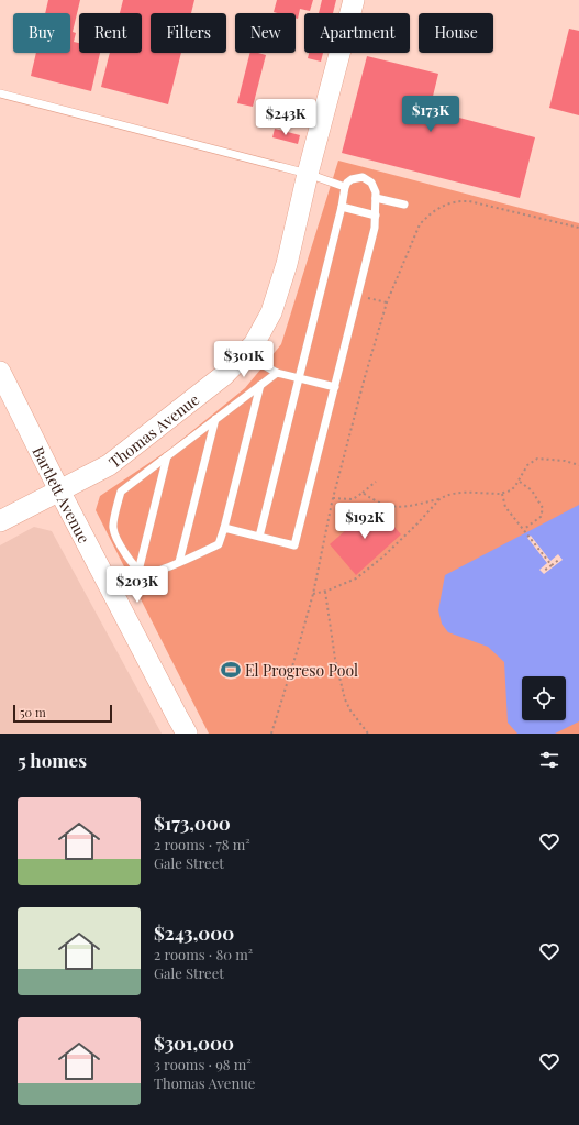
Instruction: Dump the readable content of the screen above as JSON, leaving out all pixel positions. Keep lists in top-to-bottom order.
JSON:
{
  "streets": {
    "street": ["Thomas Avenue", "Bartlett Avenue"]
  },
  "crossings": [
    ["Thomas Avenue", "Bartlett Avenue"]
  ],
  "places": {
    "sports": ["El Progreso Pool"]
  },
  "scale_bar": "50 m",
  "page": {
    "chip": [
      "Buy",
      "Rent",
      "Filters",
      "New",
      "Apartment",
      "House"
    ],
    "price": [
      "$173K",
      "$243K",
      "$301K",
      "$192K",
      "$203K"
    ],
    "scale": "50 m",
    "heading": "5 homes",
    "list": [
      {
        "name": "$173,000",
        "note": "2 rooms · 78 m² · Gale Street"
      },
      {
        "name": "$243,000",
        "note": "2 rooms · 80 m² · Gale Street"
      },
      {
        "name": "$301,000",
        "note": "3 rooms · 98 m² · Thomas Avenue"
      }
    ]
  }
}
